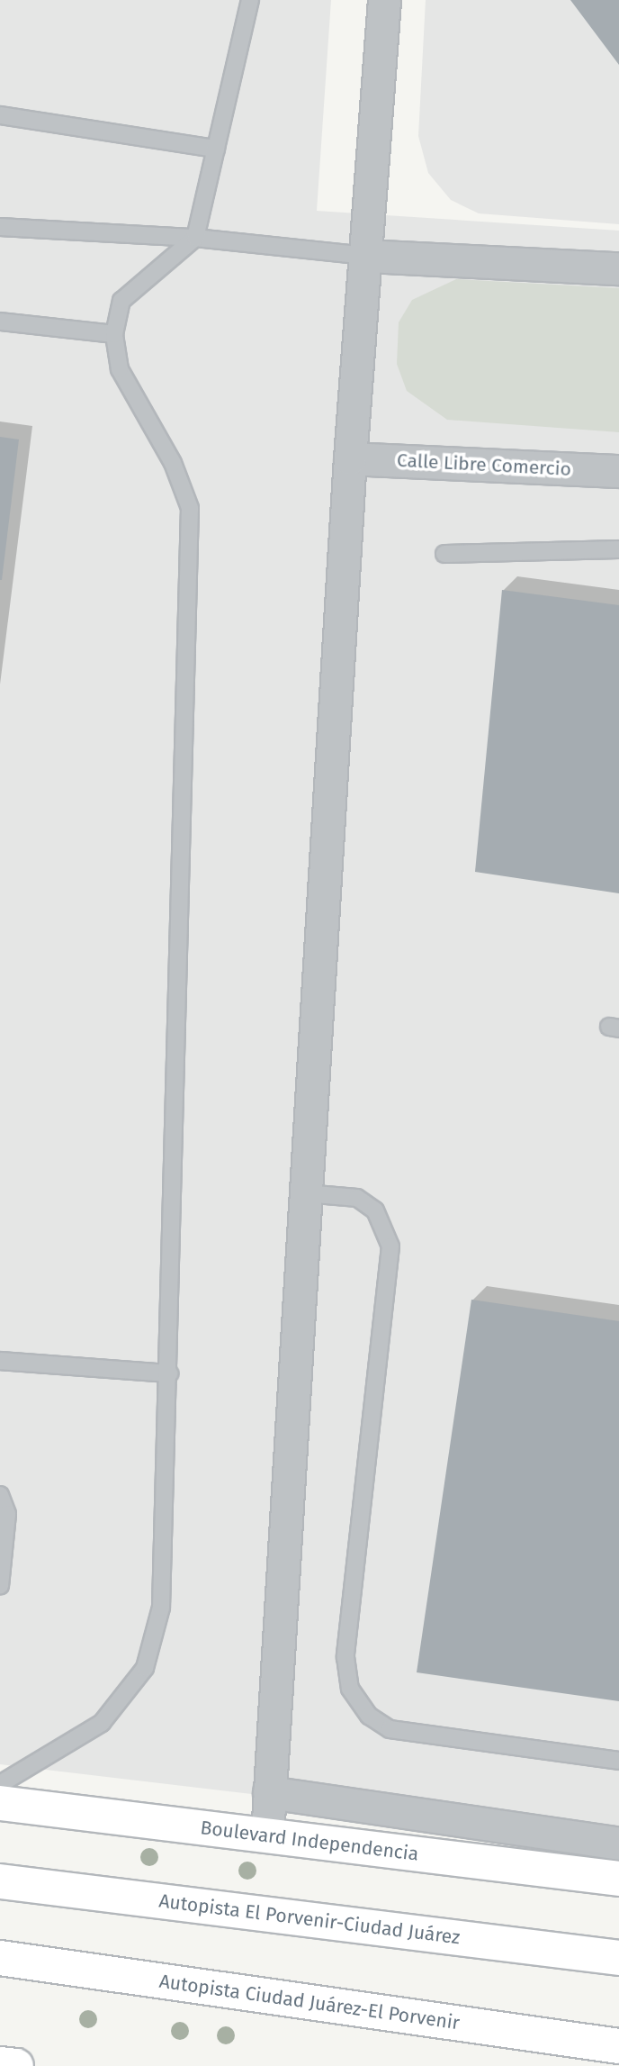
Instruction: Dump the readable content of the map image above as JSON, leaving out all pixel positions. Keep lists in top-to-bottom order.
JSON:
{
  "streets": {
    "main road": ["Boulevard Independencia", "Autopista El Porvenir-Ciudad Juárez", "Autopista Ciudad Juárez-El Porvenir"],
    "street": ["Calle Libre Comercio"]
  }
}
